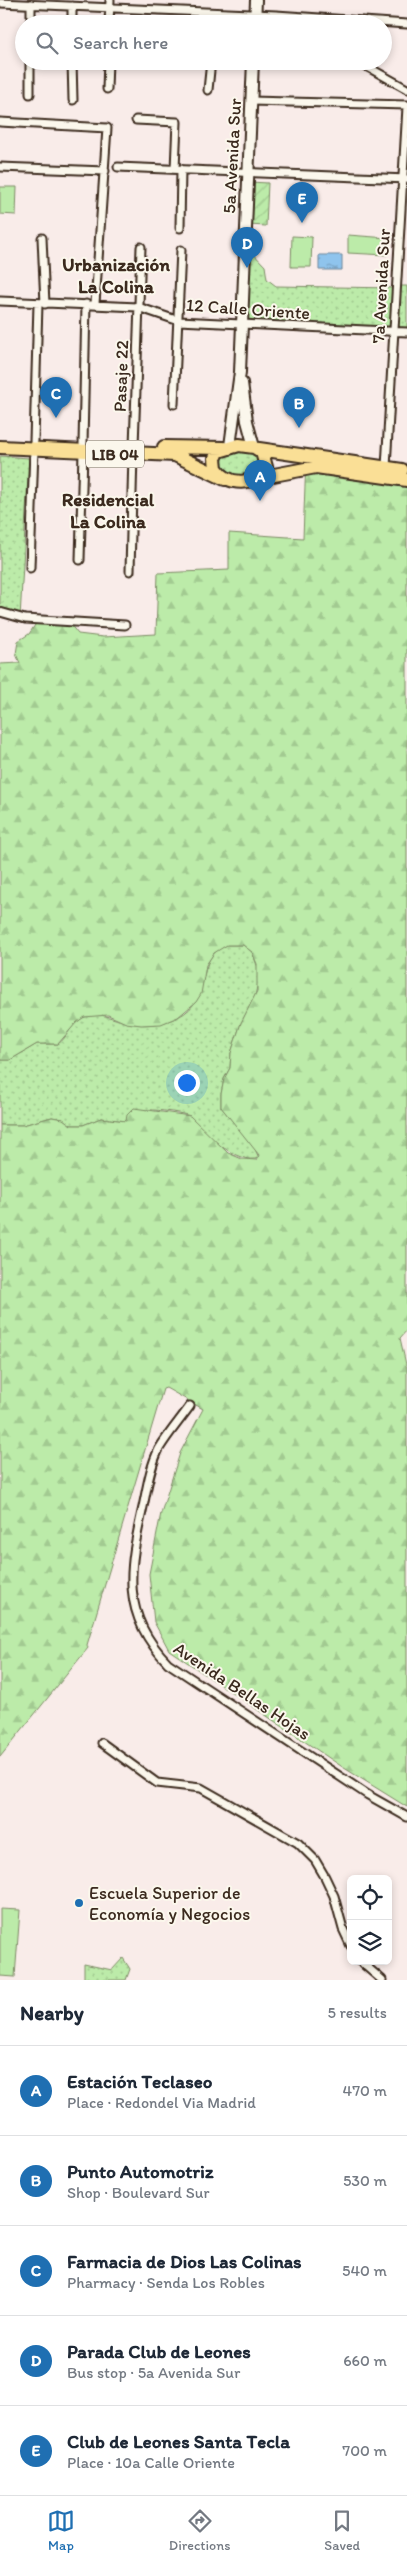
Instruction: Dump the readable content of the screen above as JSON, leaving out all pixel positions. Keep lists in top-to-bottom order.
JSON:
{
  "streets": {
    "highway": ["LIB 04"],
    "street": [
      "5a Avenida Sur",
      "7a Avenida Sur",
      "12 Calle Oriente",
      "Pasaje 22",
      "Avenida Bellas Hojas"
    ]
  },
  "crossings": [
    ["5a Avenida Sur", "12 Calle Oriente"],
    ["5a Avenida Sur", "LIB 04"],
    ["7a Avenida Sur", "12 Calle Oriente"],
    ["7a Avenida Sur", "LIB 04"],
    ["12 Calle Oriente", "Pasaje 22"],
    ["Pasaje 22", "LIB 04"]
  ],
  "districts": ["Urbanización La Colina", "Residencial La Colina"],
  "places": ["Escuela Superior de Economía y Negocios"],
  "page": {
    "search": "Search here",
    "pins": [
      "E",
      "D",
      "C",
      "B",
      "A"
    ],
    "heading": ["Nearby", "5 results"],
    "list": [
      {
        "mark": "A",
        "name": "Estación Teclaseo",
        "note": "Place · Redondel Via Madrid",
        "value": "470 m"
      },
      {
        "mark": "B",
        "name": "Punto Automotriz",
        "note": "Shop · Boulevard Sur",
        "value": "530 m"
      },
      {
        "mark": "C",
        "name": "Farmacia de Dios Las Colinas",
        "note": "Pharmacy · Senda Los Robles",
        "value": "540 m"
      },
      {
        "mark": "D",
        "name": "Parada Club de Leones",
        "note": "Bus stop · 5a Avenida Sur",
        "value": "660 m"
      },
      {
        "mark": "E",
        "name": "Club de Leones Santa Tecla",
        "note": "Place · 10a Calle Oriente",
        "value": "700 m"
      }
    ],
    "nav": ["Map", "Directions", "Saved"]
  }
}
